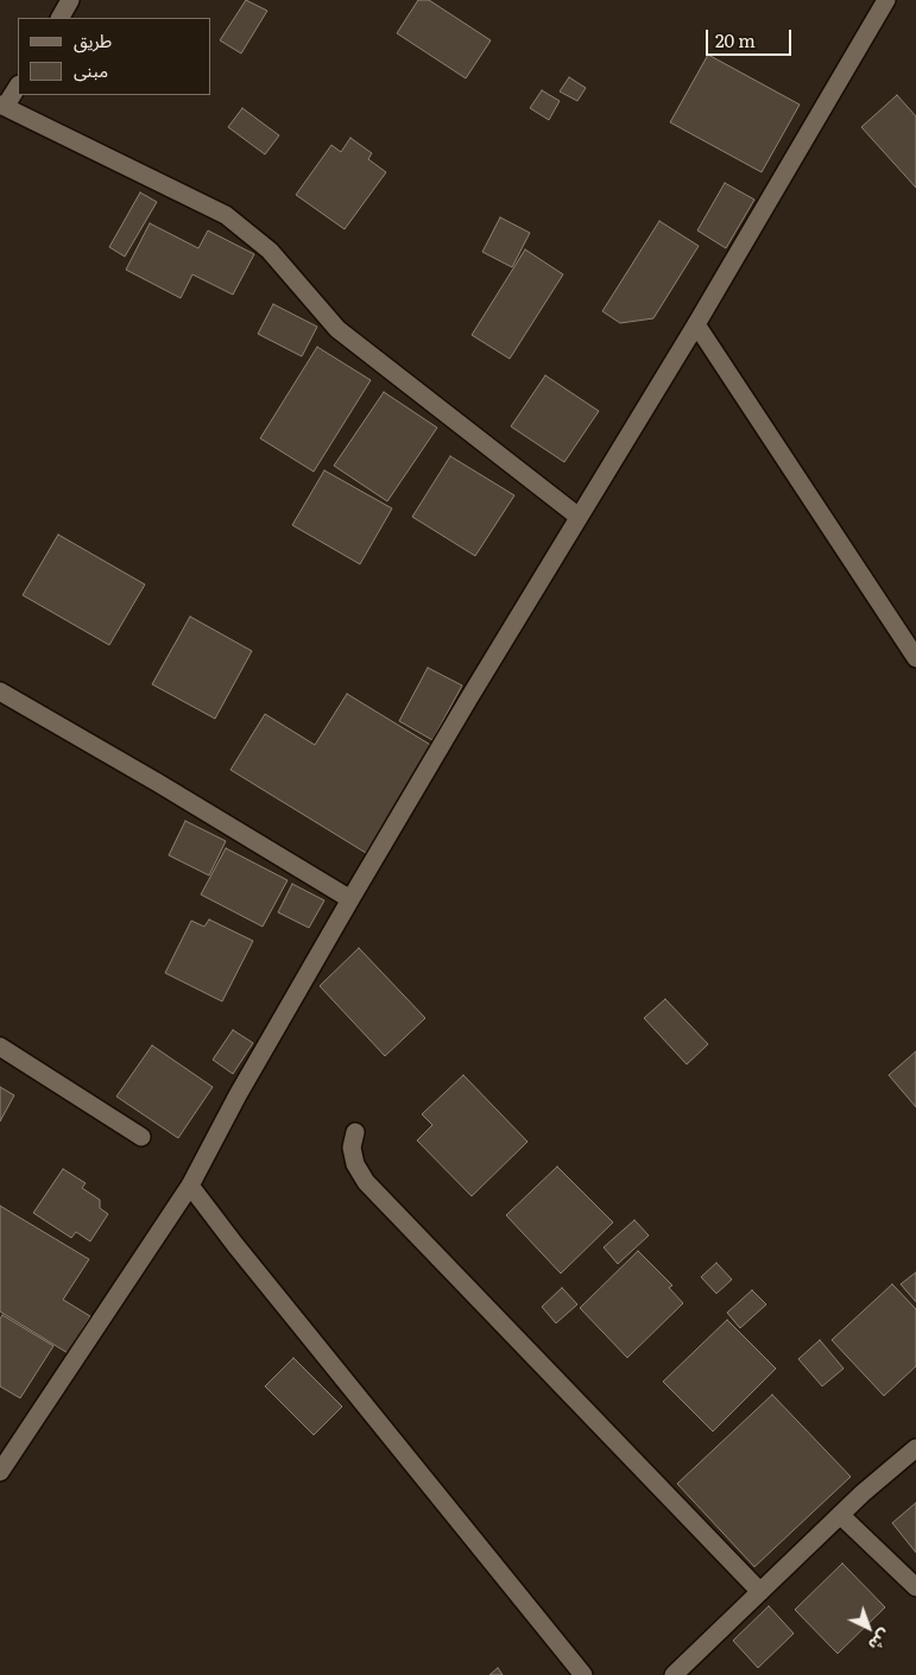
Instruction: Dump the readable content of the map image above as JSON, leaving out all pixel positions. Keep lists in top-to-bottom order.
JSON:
{
  "legend": ["طريق", "مبنى"],
  "scale_bar": "20 m",
  "north": "bottom right"
}
